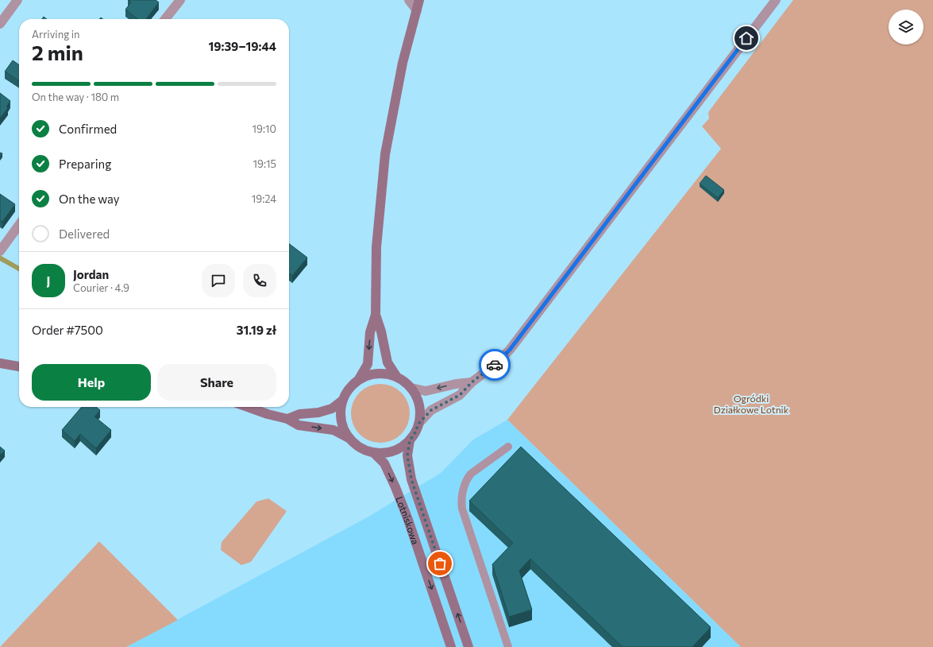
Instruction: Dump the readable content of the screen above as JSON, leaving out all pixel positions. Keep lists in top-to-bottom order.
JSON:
{
  "streets": {
    "main road": ["Lotniskowa"]
  },
  "parks": ["Ogródki Działkowe Lotnik"],
  "page": {
    "heading": ["2 min", "Arriving in", "19:39–19:44"],
    "panel": [
      "Jordan",
      "Courier · 4.9",
      "Order #7500",
      "31.19 zł"
    ],
    "bar": "On the way · 180 m",
    "list": [
      ["Confirmed", "19:10"],
      ["Preparing", "19:15"],
      ["On the way", "19:24"],
      "Delivered"
    ],
    "round": "J",
    "buttons": ["Help", "Share"]
  }
}
